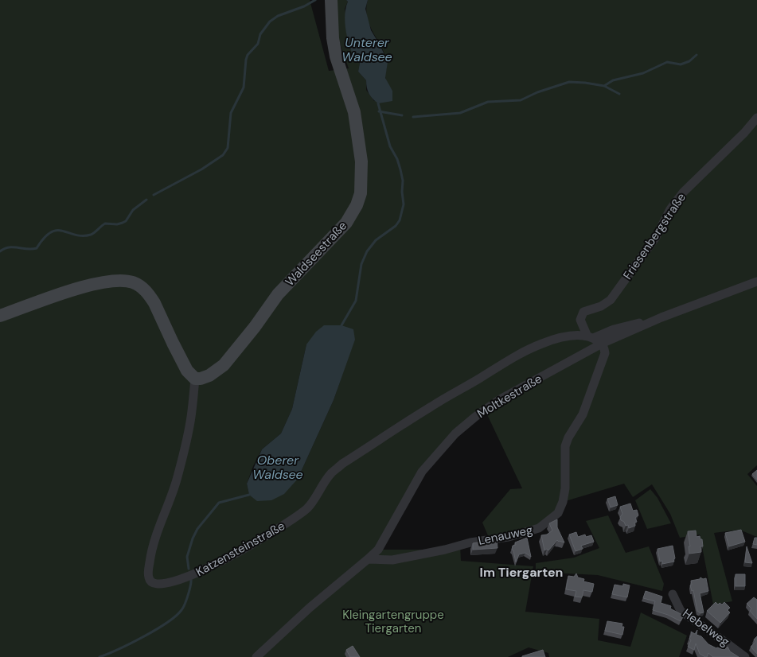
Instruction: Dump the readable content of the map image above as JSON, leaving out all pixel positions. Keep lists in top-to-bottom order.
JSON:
{
  "streets": {
    "street": [
      "Friesenbergstraße",
      "Waldseestraße",
      "Moltkestraße",
      "Lenauweg",
      "Katzensteinstraße",
      "Hebelweg"
    ]
  },
  "crossings": [
    ["Friesenbergstraße", "Katzensteinstraße"],
    ["Waldseestraße", "Katzensteinstraße"],
    ["Moltkestraße", "Lenauweg"],
    ["Moltkestraße", "Katzensteinstraße"]
  ],
  "districts": ["Im Tiergarten"],
  "water": ["Unterer Waldsee", "Oberer Waldsee"],
  "parks": ["Kleingartengruppe Tiergarten"]
}
